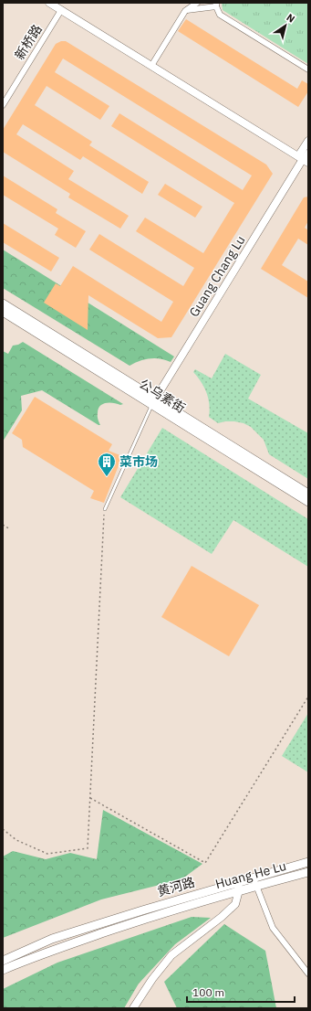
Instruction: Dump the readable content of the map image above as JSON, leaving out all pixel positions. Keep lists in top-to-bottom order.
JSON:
{
  "streets": {
    "main road": ["公乌素街", "Huang He Lu", "黄河路"],
    "street": ["新桥路", "Guang Chang Lu"]
  },
  "crossings": [
    ["Guang Chang Lu", "公乌素街"],
    ["Huang He Lu", "黄河路"]
  ],
  "places": {
    "building": ["菜市场"]
  },
  "scale_bar": "100 m",
  "north": "top right"
}
